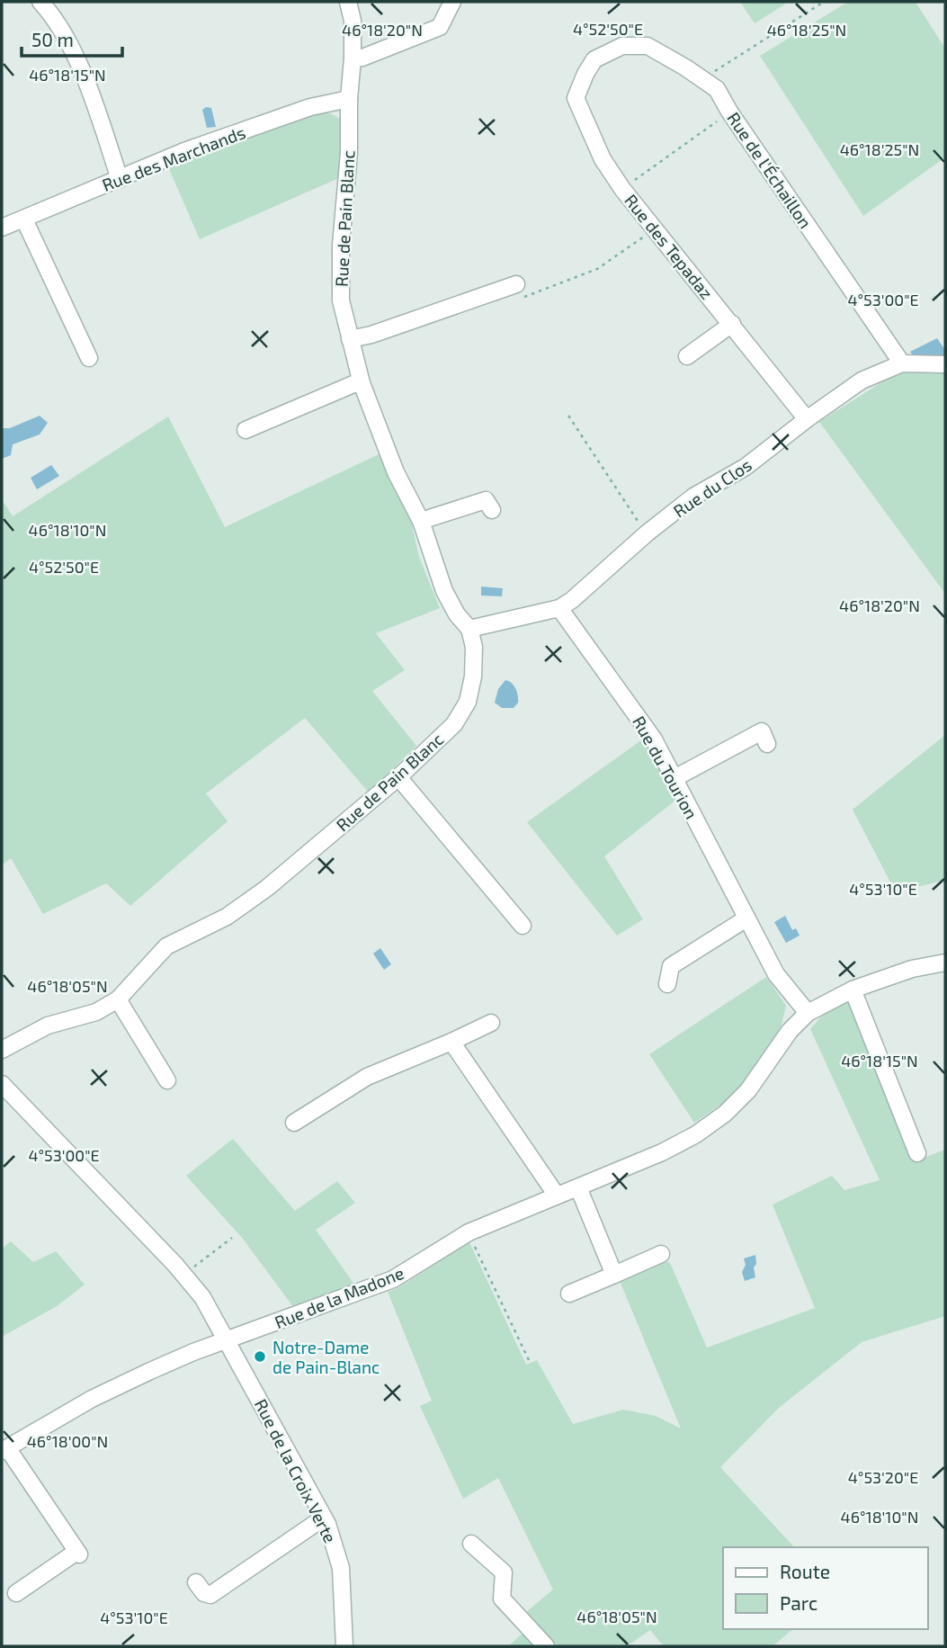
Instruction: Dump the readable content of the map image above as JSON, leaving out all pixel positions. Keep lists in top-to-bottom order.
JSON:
{
  "streets": {
    "street": [
      "Rue des Marchands",
      "Rue de l'Échaillon",
      "Rue de Pain Blanc",
      "Rue des Tepadaz",
      "Rue du Clos",
      "Rue du Tourion",
      "Rue de la Madone",
      "Rue de la Croix Verte"
    ]
  },
  "crossings": [
    ["Rue des Marchands", "Rue de Pain Blanc"],
    ["Rue de l'Échaillon", "Rue des Tepadaz"],
    ["Rue de l'Échaillon", "Rue du Clos"],
    ["Rue des Tepadaz", "Rue du Clos"],
    ["Rue du Clos", "Rue du Tourion"],
    ["Rue du Tourion", "Rue de la Madone"],
    ["Rue de la Madone", "Rue de la Croix Verte"]
  ],
  "places": ["Notre-Dame de Pain-Blanc"],
  "legend": ["Route", "Parc"],
  "scale_bar": "50 m",
  "coordinates": [
    "4°52'50\"E",
    "46°18'20\"N",
    "46°18'25\"N",
    "46°18'15\"N",
    "4°53'00\"E",
    "46°18'10\"N",
    "4°53'10\"E",
    "46°18'05\"N",
    "46°18'00\"N",
    "4°53'20\"E"
  ]
}
